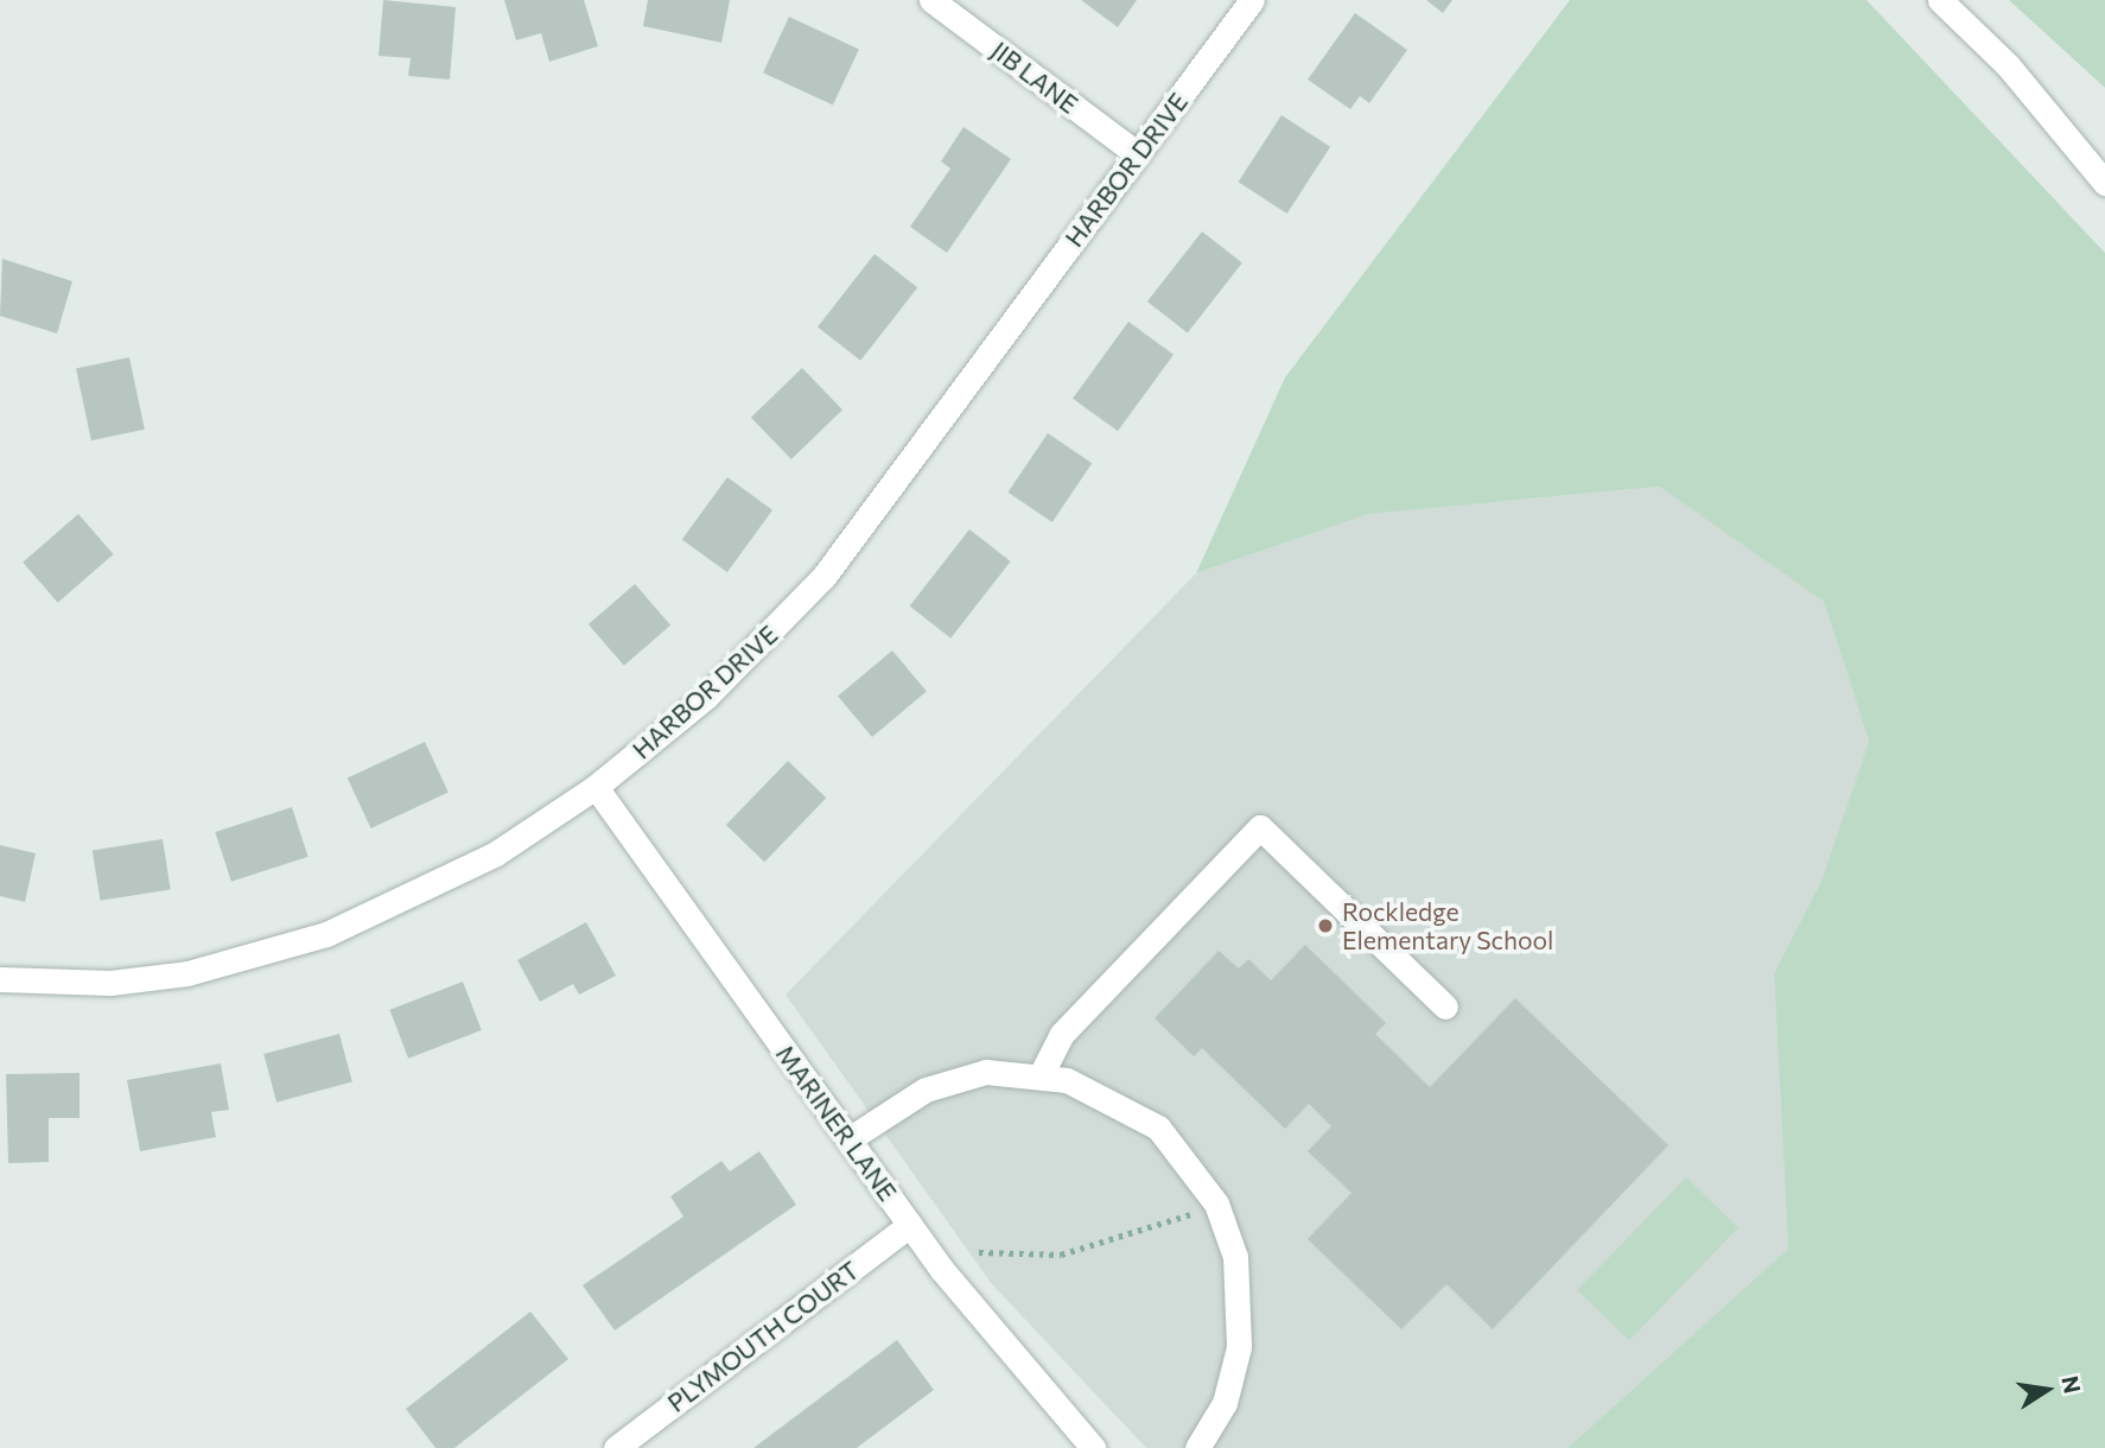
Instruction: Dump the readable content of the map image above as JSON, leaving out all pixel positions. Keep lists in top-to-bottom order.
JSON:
{
  "streets": {
    "street": [
      "JIB LANE",
      "HARBOR DRIVE",
      "MARINER LANE",
      "PLYMOUTH COURT"
    ]
  },
  "crossings": [
    ["JIB LANE", "HARBOR DRIVE"],
    ["HARBOR DRIVE", "MARINER LANE"],
    ["MARINER LANE", "PLYMOUTH COURT"]
  ],
  "places": ["Rockledge Elementary School"],
  "north": "right"
}
